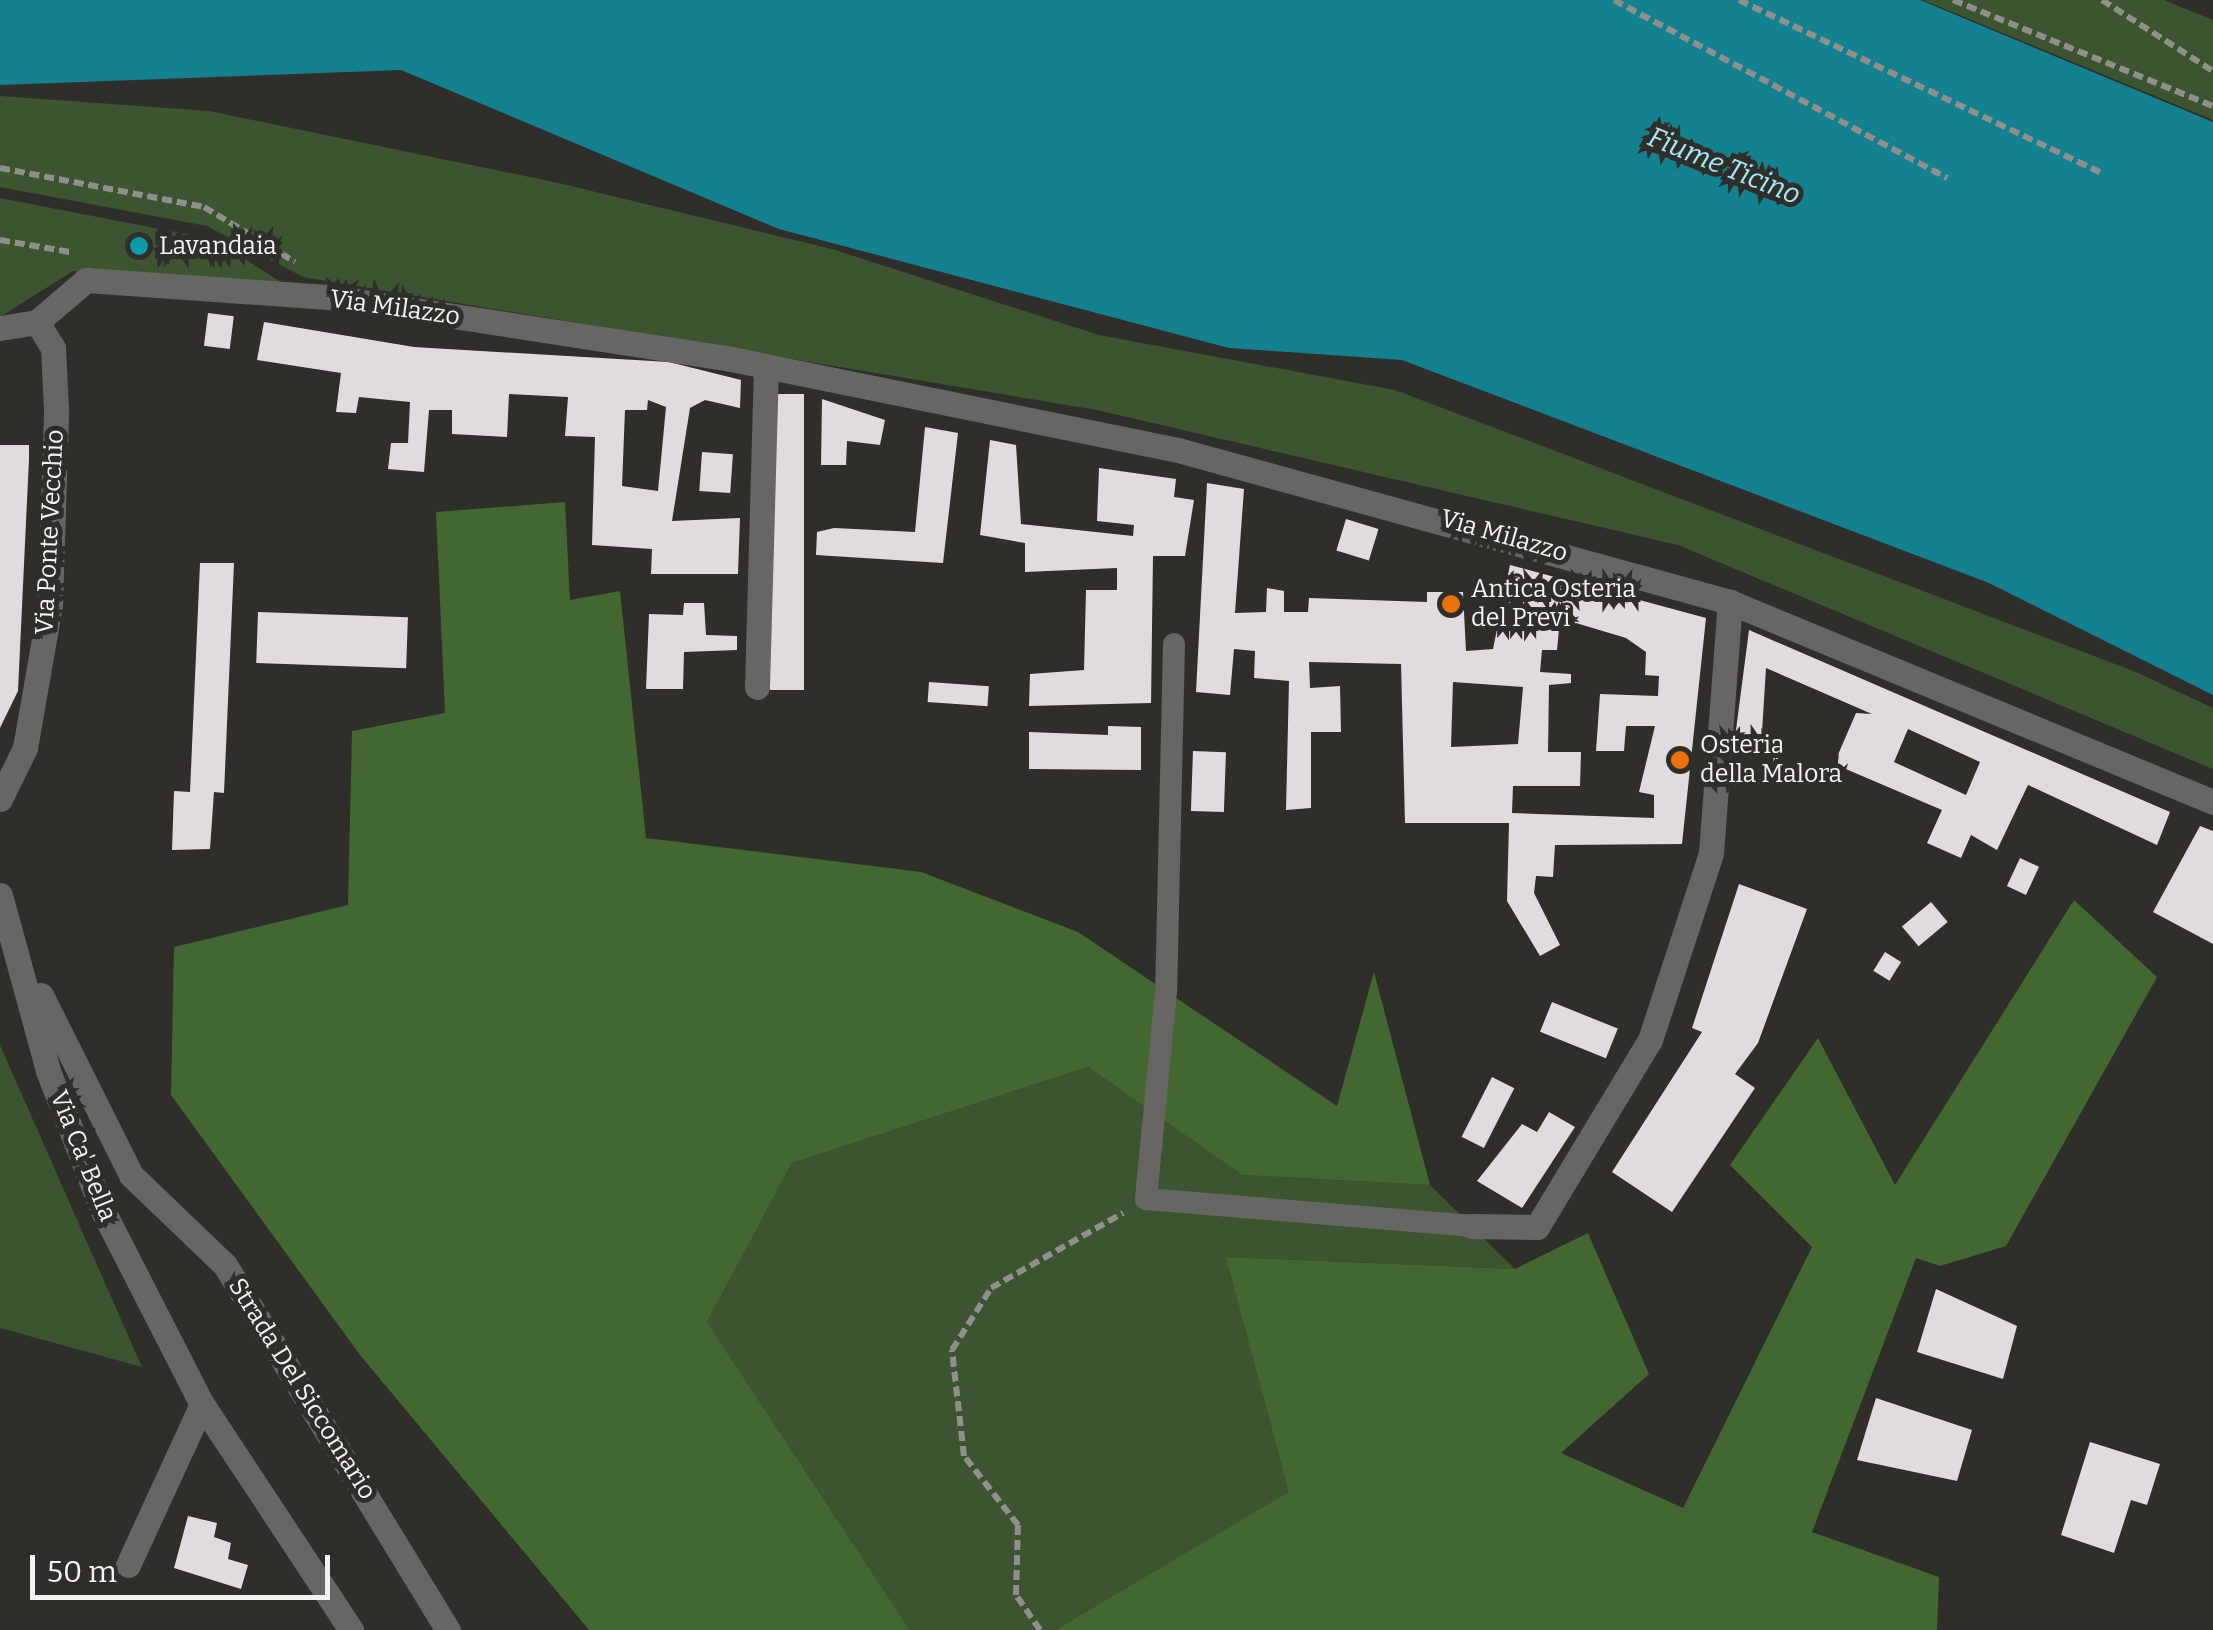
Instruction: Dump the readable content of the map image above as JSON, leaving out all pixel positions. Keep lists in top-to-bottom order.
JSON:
{
  "streets": {
    "street": [
      "Via Milazzo",
      "Via Ponte Vecchio",
      "Via Ca' Bella",
      "Strada Del Siccomario"
    ]
  },
  "crossings": [
    ["Via Milazzo", "Via Ponte Vecchio"],
    ["Via Ca' Bella", "Strada Del Siccomario"]
  ],
  "water": ["Fiume Ticino"],
  "places": ["Lavandaia", "Antica Osteria del Previ", "Osteria della Malora"],
  "scale_bar": "50 m"
}
